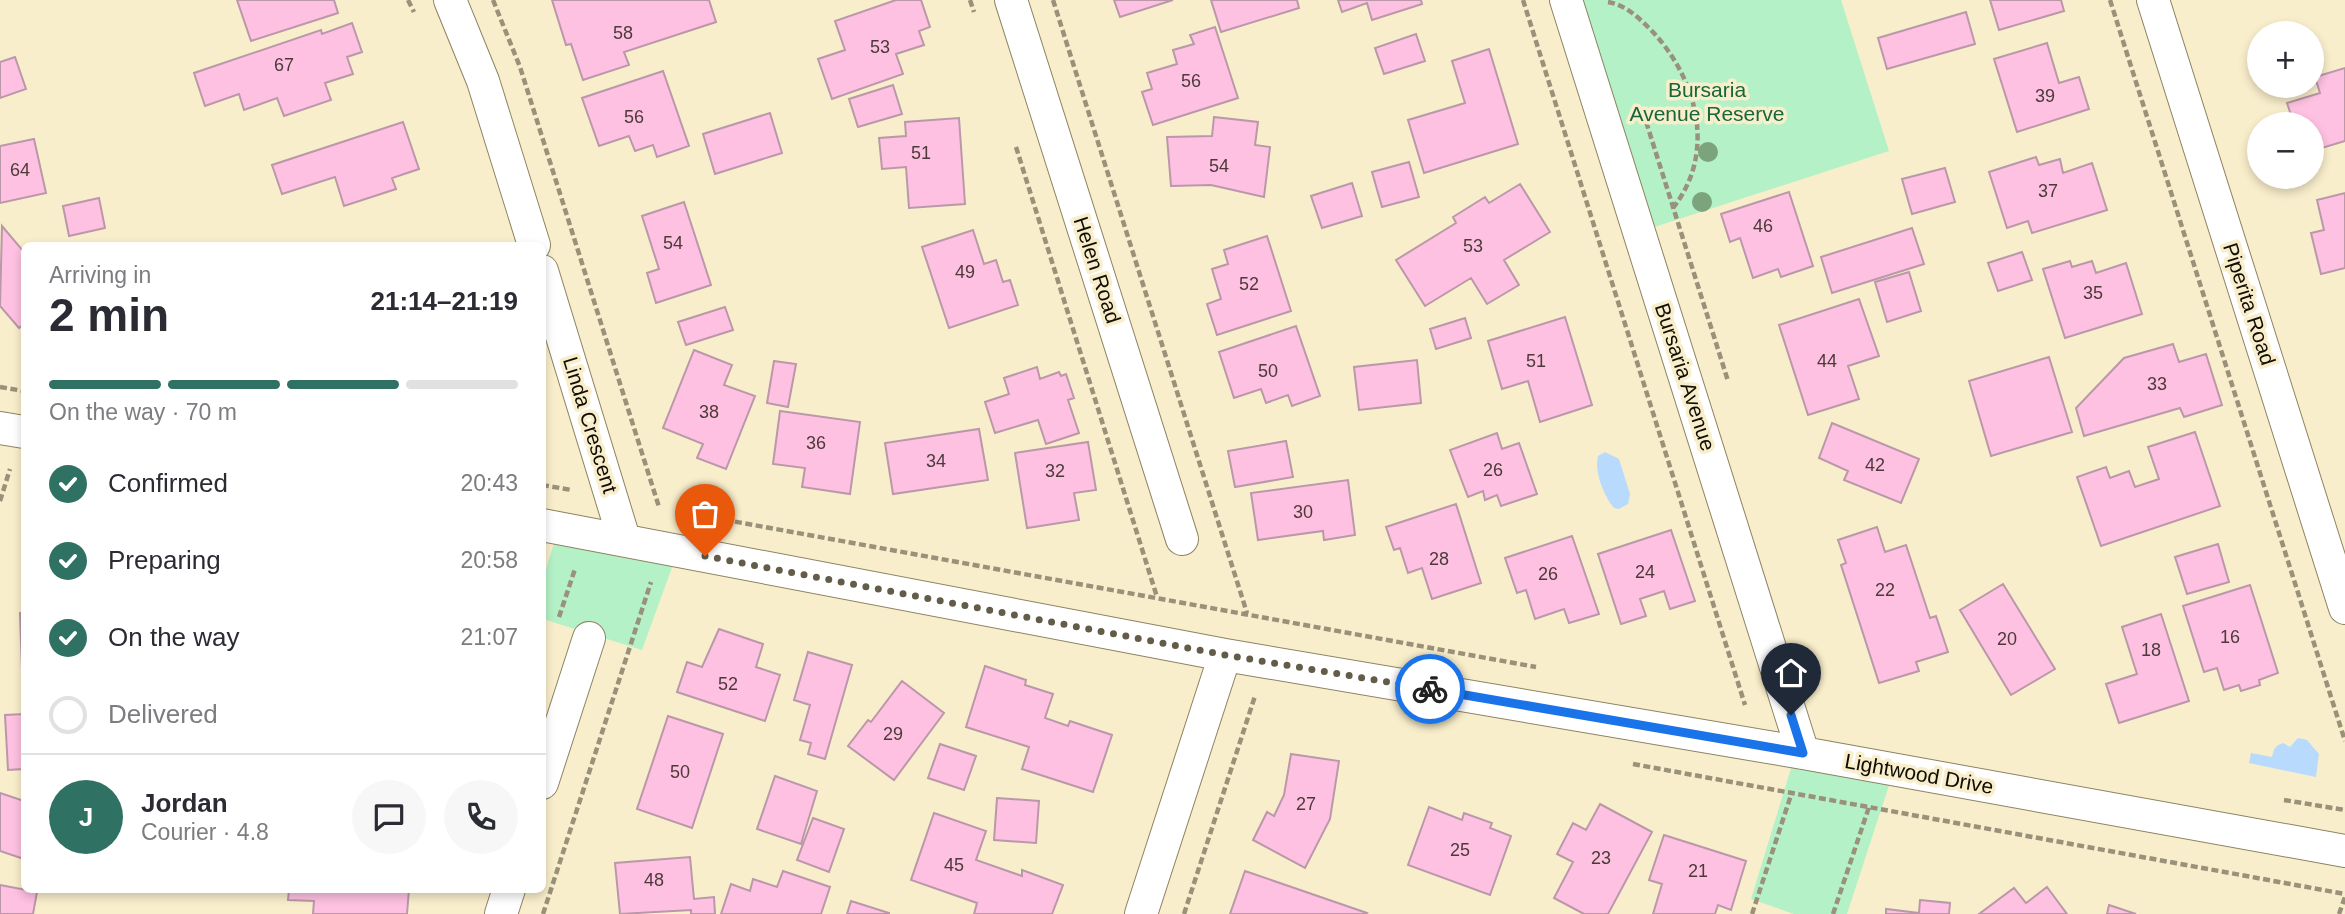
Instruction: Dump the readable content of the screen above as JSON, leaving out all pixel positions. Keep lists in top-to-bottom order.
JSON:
{
  "streets": {
    "street": [
      "Helen Road",
      "Piperita Road",
      "Bursaria Avenue",
      "Linda Crescent",
      "Lightwood Drive"
    ]
  },
  "crossings": [
    ["Bursaria Avenue", "Lightwood Drive"],
    ["Linda Crescent", "Lightwood Drive"]
  ],
  "parks": ["Bursaria Avenue Reserve"],
  "house_numbers": [
    "58",
    "53",
    "67",
    "56",
    "39",
    "56",
    "51",
    "54",
    "64",
    "37",
    "46",
    "54",
    "53",
    "49",
    "52",
    "35",
    "51",
    "44",
    "50",
    "33",
    "38",
    "36",
    "34",
    "42",
    "26",
    "32",
    "30",
    "28",
    "24",
    "26",
    "22",
    "16",
    "20",
    "18",
    "52",
    "29",
    "50",
    "27",
    "25",
    "23",
    "45",
    "21",
    "48"
  ],
  "page": {
    "map_buttons": ["+", "−"],
    "heading": ["2 min", "Arriving in", "21:14–21:19"],
    "panel": ["Jordan", "Courier · 4.8"],
    "bar": "On the way · 70 m",
    "list": [
      ["Confirmed", "20:43"],
      ["Preparing", "20:58"],
      ["On the way", "21:07"],
      "Delivered"
    ],
    "round": "J"
  }
}
